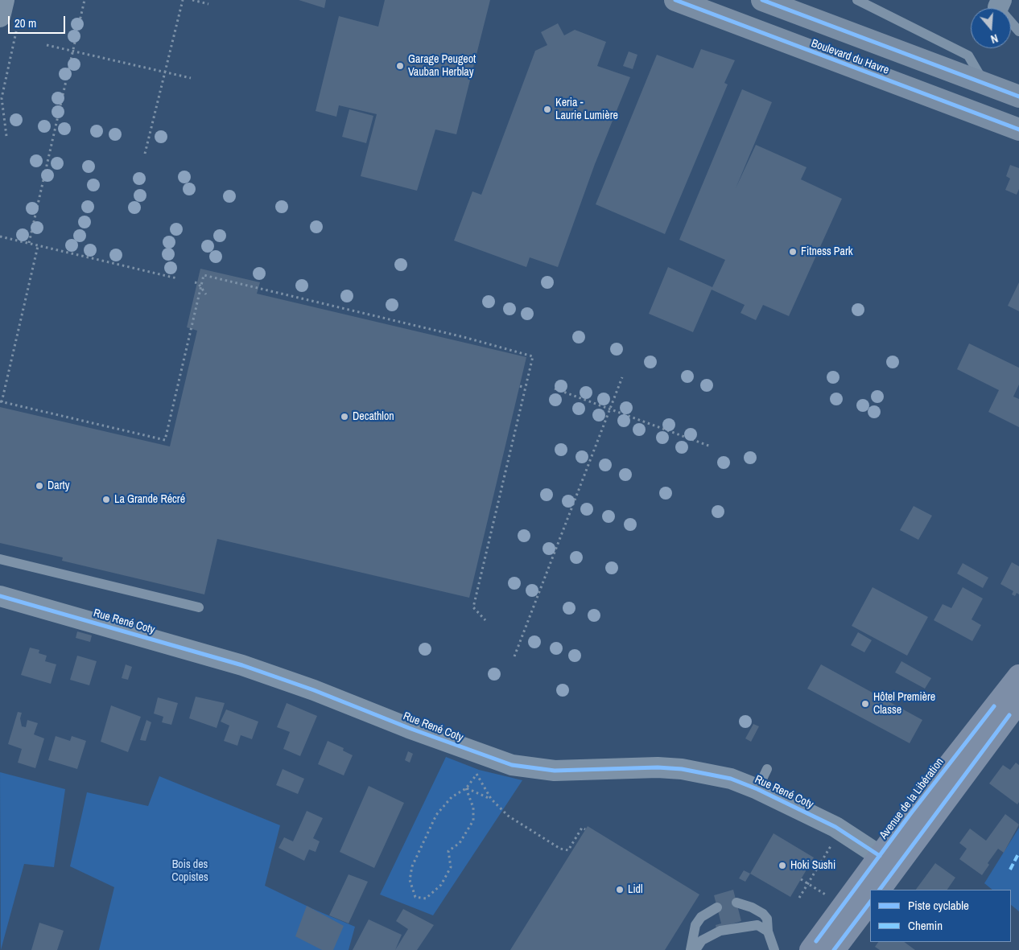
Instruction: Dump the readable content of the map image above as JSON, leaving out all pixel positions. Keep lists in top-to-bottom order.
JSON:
{
  "streets": {
    "main road": ["Boulevard du Havre", "Avenue de la Libération"],
    "street": ["Rue René Coty"]
  },
  "crossings": [
    ["Rue René Coty", "Avenue de la Libération"]
  ],
  "parks": ["Bois des Copistes"],
  "places": [
    "Garage Peugeot Vauban Herblay",
    "Keria - Laurie Lumière",
    "Fitness Park",
    "Decathlon",
    "Darty",
    "La Grande Récré",
    "Hôtel Première Classe",
    "Hoki Sushi",
    "Lidl"
  ],
  "legend": ["Piste cyclable", "Chemin"],
  "scale_bar": "20 m",
  "north": "bottom"
}
